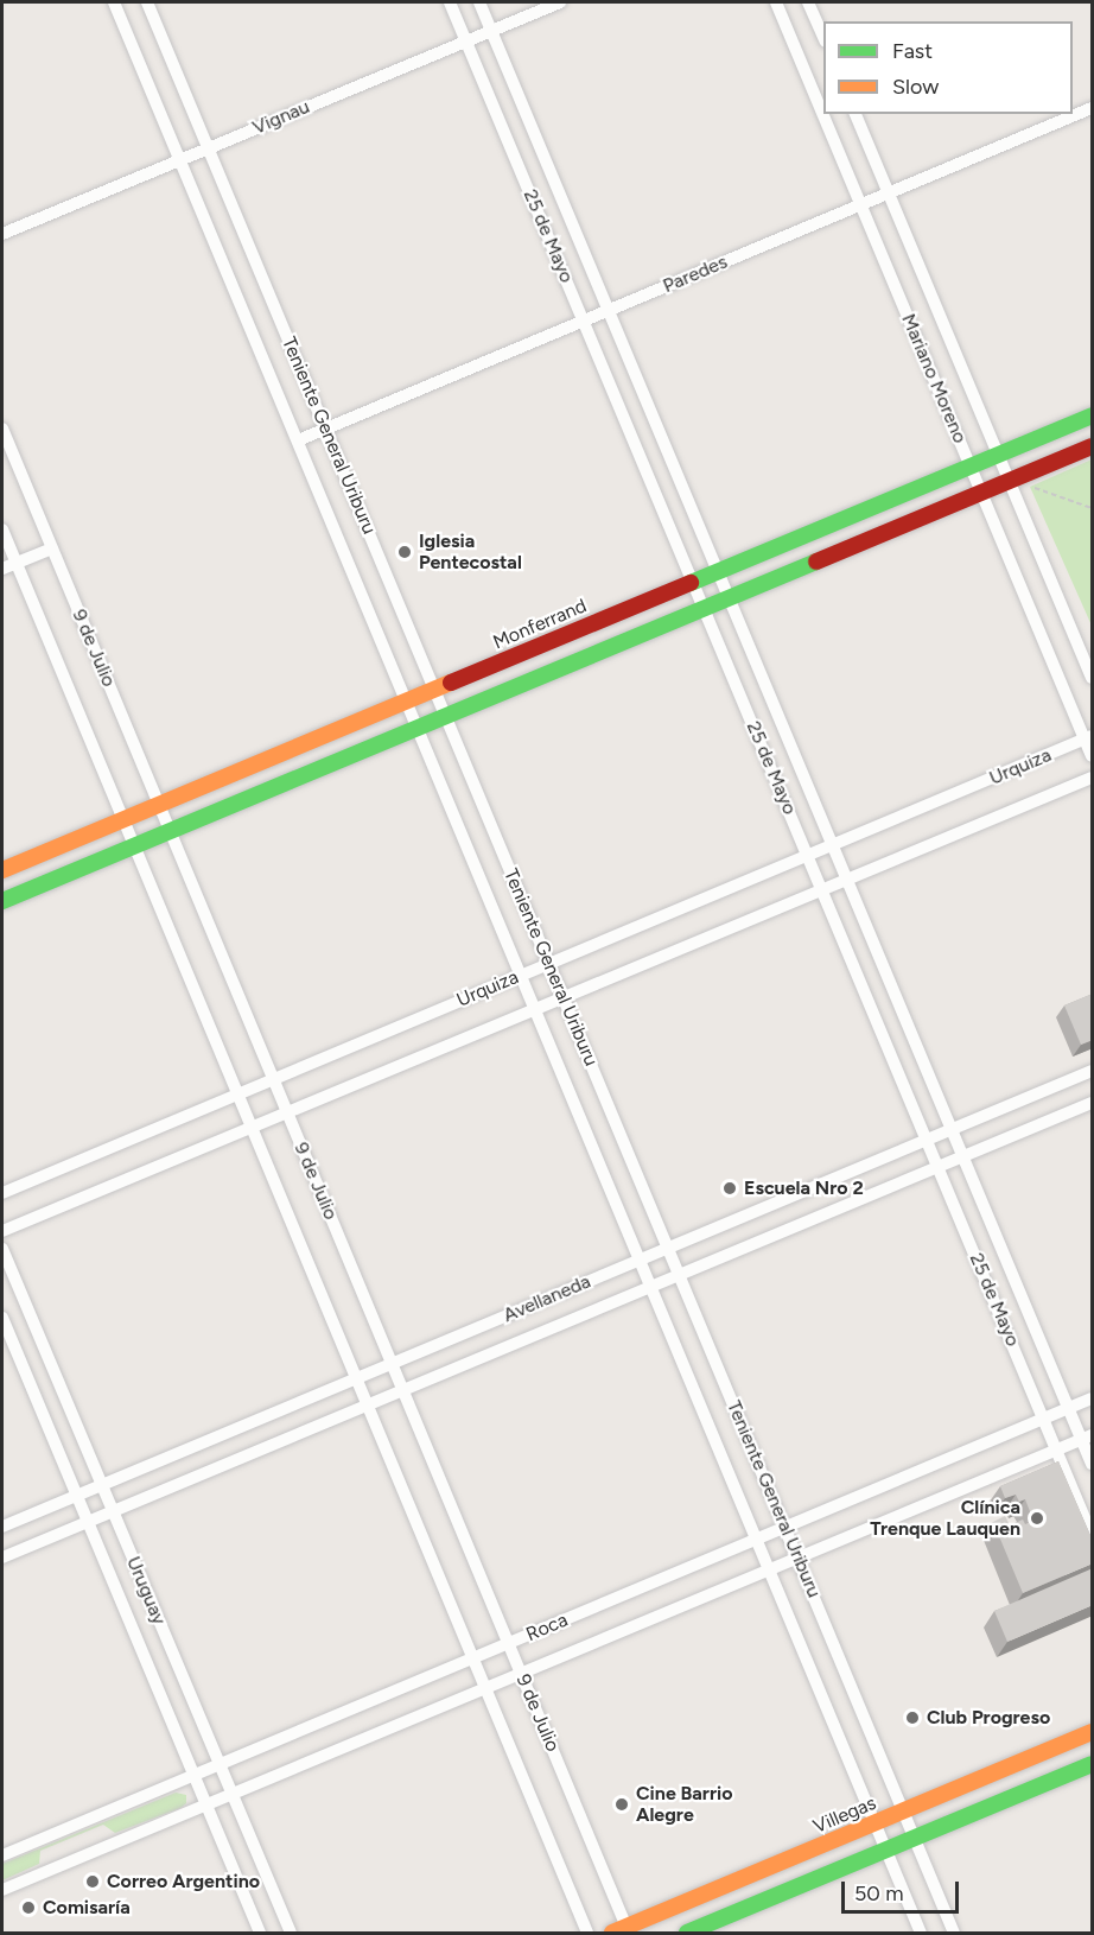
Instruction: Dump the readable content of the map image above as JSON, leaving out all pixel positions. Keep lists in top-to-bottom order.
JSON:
{
  "streets": {
    "street": [
      "Vignau",
      "25 de Mayo",
      "Paredes",
      "Mariano Moreno",
      "Teniente General Uriburu",
      "Monferrand",
      "9 de Julio",
      "Urquiza",
      "Avellaneda",
      "Uruguay",
      "Roca",
      "Villegas"
    ]
  },
  "crossings": [
    ["Vignau", "25 de Mayo"],
    ["Vignau", "Teniente General Uriburu"],
    ["25 de Mayo", "Paredes"],
    ["25 de Mayo", "Monferrand"],
    ["25 de Mayo", "Urquiza"],
    ["25 de Mayo", "Avellaneda"],
    ["25 de Mayo", "Roca"],
    ["Paredes", "Mariano Moreno"],
    ["Paredes", "Teniente General Uriburu"],
    ["Mariano Moreno", "Monferrand"],
    ["Mariano Moreno", "Urquiza"],
    ["Teniente General Uriburu", "Monferrand"],
    ["Teniente General Uriburu", "Urquiza"],
    ["Teniente General Uriburu", "Avellaneda"],
    ["Teniente General Uriburu", "Roca"],
    ["Teniente General Uriburu", "Villegas"],
    ["Monferrand", "9 de Julio"],
    ["9 de Julio", "Urquiza"],
    ["9 de Julio", "Avellaneda"],
    ["9 de Julio", "Roca"],
    ["9 de Julio", "Villegas"],
    ["Avellaneda", "Uruguay"],
    ["Uruguay", "Roca"]
  ],
  "places": [
    "Iglesia Pentecostal",
    "Escuela Nro 2",
    "Clínica Trenque Lauquen",
    "Club Progreso",
    "Cine Barrio Alegre",
    "Correo Argentino",
    "Comisaría"
  ],
  "legend": ["Fast", "Slow"],
  "scale_bar": "50 m"
}
